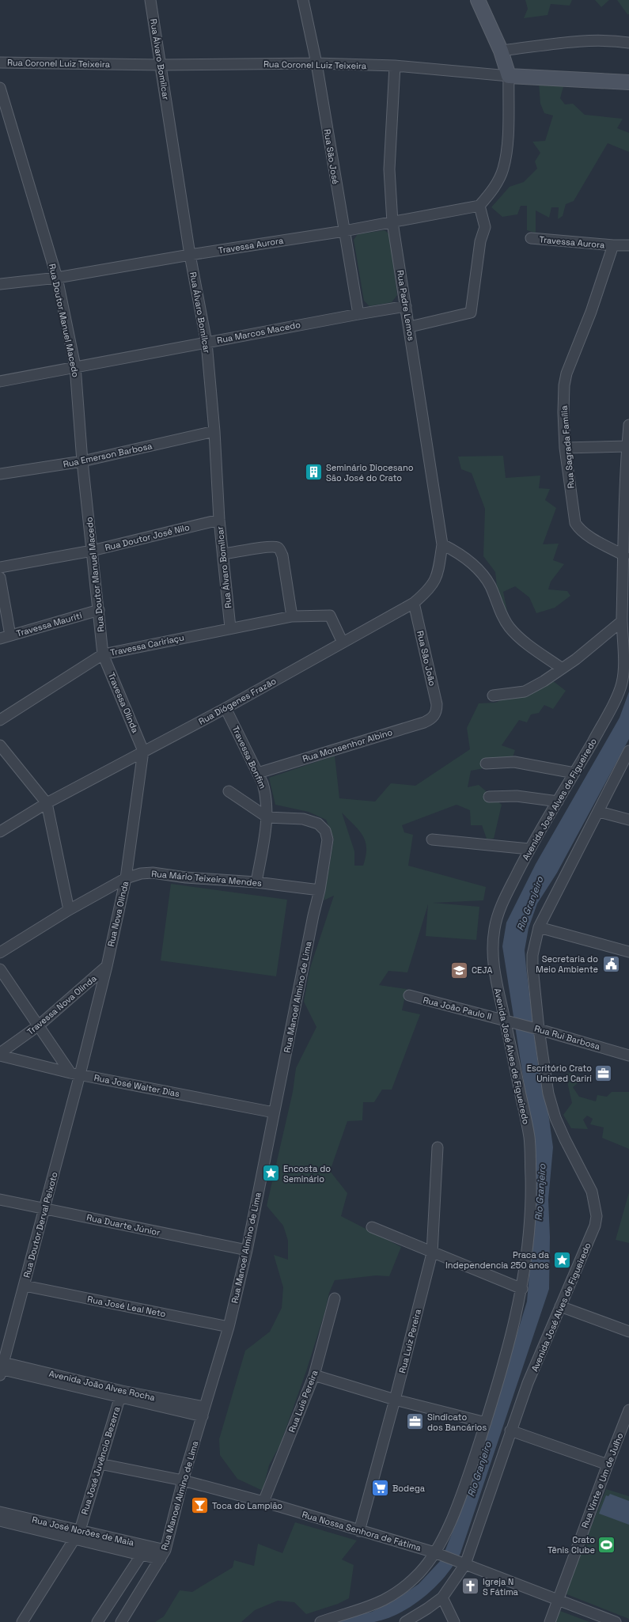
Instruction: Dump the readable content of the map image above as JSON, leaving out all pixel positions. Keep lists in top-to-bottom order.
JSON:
{
  "streets": {
    "main road": ["Rua Coronel Luiz Teixeira"],
    "street": [
      "Rua Álvaro Bomilcar",
      "Rua São José",
      "Travessa Aurora",
      "Rua Padre Lemos",
      "Rua Doutor Manuel Macedo",
      "Rua Marcos Macedo",
      "Rua Sagrada Família",
      "Rua Emerson Barbosa",
      "Rua Doutor José Nilo",
      "Travessa Mauriti",
      "Travessa Caririaçu",
      "Rua São João",
      "Rua Diógenes Frazão",
      "Travessa Olinda",
      "Rua Monsenhor Albino",
      "Travessa Bonfim",
      "Avenida José Alves de Figueiredo",
      "Rua Mário Teixeira Mendes",
      "Rua Nova Olinda",
      "Rua Manoel Almino de Lima",
      "Travessa Nova Olinda",
      "Rua João Paulo II",
      "Rua Rui Barbosa",
      "Rua José Walter Dias",
      "Rua Doutor Derval Peixoto",
      "Rua Duarte Júnior",
      "Rua José Leal Neto",
      "Rua Luiz Pereira",
      "Avenida João Alves Rocha",
      "Rua Luís Pereira",
      "Rua José Juvêncio Bezerra",
      "Rua Vinte e Um de Julho",
      "Rua José Norões de Maia",
      "Rua Nossa Senhora de Fátima"
    ]
  },
  "crossings": [
    ["Rua Álvaro Bomilcar", "Rua Coronel Luiz Teixeira"],
    ["Rua Álvaro Bomilcar", "Travessa Aurora"],
    ["Rua Álvaro Bomilcar", "Rua Marcos Macedo"],
    ["Rua Álvaro Bomilcar", "Rua Emerson Barbosa"],
    ["Rua Álvaro Bomilcar", "Rua Doutor José Nilo"],
    ["Rua Álvaro Bomilcar", "Travessa Caririaçu"],
    ["Rua Coronel Luiz Teixeira", "Rua São José"],
    ["Rua Coronel Luiz Teixeira", "Rua Padre Lemos"],
    ["Rua São José", "Travessa Aurora"],
    ["Rua São José", "Rua Marcos Macedo"],
    ["Travessa Aurora", "Rua Padre Lemos"],
    ["Travessa Aurora", "Rua Doutor Manuel Macedo"],
    ["Travessa Aurora", "Rua Sagrada Família"],
    ["Rua Padre Lemos", "Rua Marcos Macedo"],
    ["Rua Padre Lemos", "Rua Diógenes Frazão"],
    ["Rua Doutor Manuel Macedo", "Rua Marcos Macedo"],
    ["Rua Doutor Manuel Macedo", "Rua Emerson Barbosa"],
    ["Rua Doutor Manuel Macedo", "Rua Doutor José Nilo"],
    ["Rua Doutor Manuel Macedo", "Travessa Mauriti"],
    ["Rua Doutor Manuel Macedo", "Travessa Caririaçu"],
    ["Rua Doutor Manuel Macedo", "Travessa Olinda"],
    ["Rua Sagrada Família", "Avenida José Alves de Figueiredo"],
    ["Travessa Caririaçu", "Rua Diógenes Frazão"],
    ["Travessa Caririaçu", "Travessa Olinda"],
    ["Rua São João", "Rua Diógenes Frazão"],
    ["Rua São João", "Rua Monsenhor Albino"],
    ["Rua Diógenes Frazão", "Travessa Olinda"],
    ["Rua Diógenes Frazão", "Travessa Bonfim"],
    ["Rua Diógenes Frazão", "Rua Nova Olinda"],
    ["Travessa Olinda", "Rua Nova Olinda"],
    ["Rua Monsenhor Albino", "Travessa Bonfim"],
    ["Travessa Bonfim", "Rua Mário Teixeira Mendes"],
    ["Travessa Bonfim", "Rua Manoel Almino de Lima"],
    ["Avenida José Alves de Figueiredo", "Rua João Paulo II"],
    ["Avenida José Alves de Figueiredo", "Rua Rui Barbosa"],
    ["Avenida José Alves de Figueiredo", "Rua Nossa Senhora de Fátima"],
    ["Rua Mário Teixeira Mendes", "Rua Nova Olinda"],
    ["Rua Mário Teixeira Mendes", "Rua Manoel Almino de Lima"],
    ["Rua Nova Olinda", "Travessa Nova Olinda"],
    ["Rua Nova Olinda", "Rua José Walter Dias"],
    ["Rua Nova Olinda", "Rua Doutor Derval Peixoto"],
    ["Rua Manoel Almino de Lima", "Rua José Walter Dias"],
    ["Rua Manoel Almino de Lima", "Rua Duarte Júnior"],
    ["Rua Manoel Almino de Lima", "Rua José Leal Neto"],
    ["Rua Manoel Almino de Lima", "Avenida João Alves Rocha"],
    ["Rua Manoel Almino de Lima", "Rua José Norões de Maia"],
    ["Rua Manoel Almino de Lima", "Rua Nossa Senhora de Fátima"],
    ["Travessa Nova Olinda", "Rua José Walter Dias"],
    ["Rua João Paulo II", "Rua Rui Barbosa"],
    ["Rua José Walter Dias", "Rua Doutor Derval Peixoto"],
    ["Rua Doutor Derval Peixoto", "Rua Duarte Júnior"],
    ["Rua Doutor Derval Peixoto", "Rua José Leal Neto"],
    ["Rua Doutor Derval Peixoto", "Avenida João Alves Rocha"],
    ["Rua Luiz Pereira", "Rua Nossa Senhora de Fátima"],
    ["Avenida João Alves Rocha", "Rua José Juvêncio Bezerra"],
    ["Rua Luís Pereira", "Rua Nossa Senhora de Fátima"],
    ["Rua José Juvêncio Bezerra", "Rua José Norões de Maia"],
    ["Rua José Juvêncio Bezerra", "Rua Nossa Senhora de Fátima"],
    ["Rua Vinte e Um de Julho", "Rua Nossa Senhora de Fátima"]
  ],
  "water": ["Rio Granjeiro"],
  "places": {
    "building": ["Seminário Diocesano São José do Crato"],
    "public building": ["Secretaria do Meio Ambiente"],
    "school or university": ["CEJA"],
    "office": ["Escritório Crato Unimed Cariri", "Sindicato dos Bancários"],
    "place": ["Encosta do Seminário", "Praca da Independencia 250 anos"],
    "supermarket": ["Bodega"],
    "bar": ["Toca do Lampião"],
    "sports": ["Crato Tênis Clube"],
    "church": ["Igreja N S Fátima"]
  }
}
